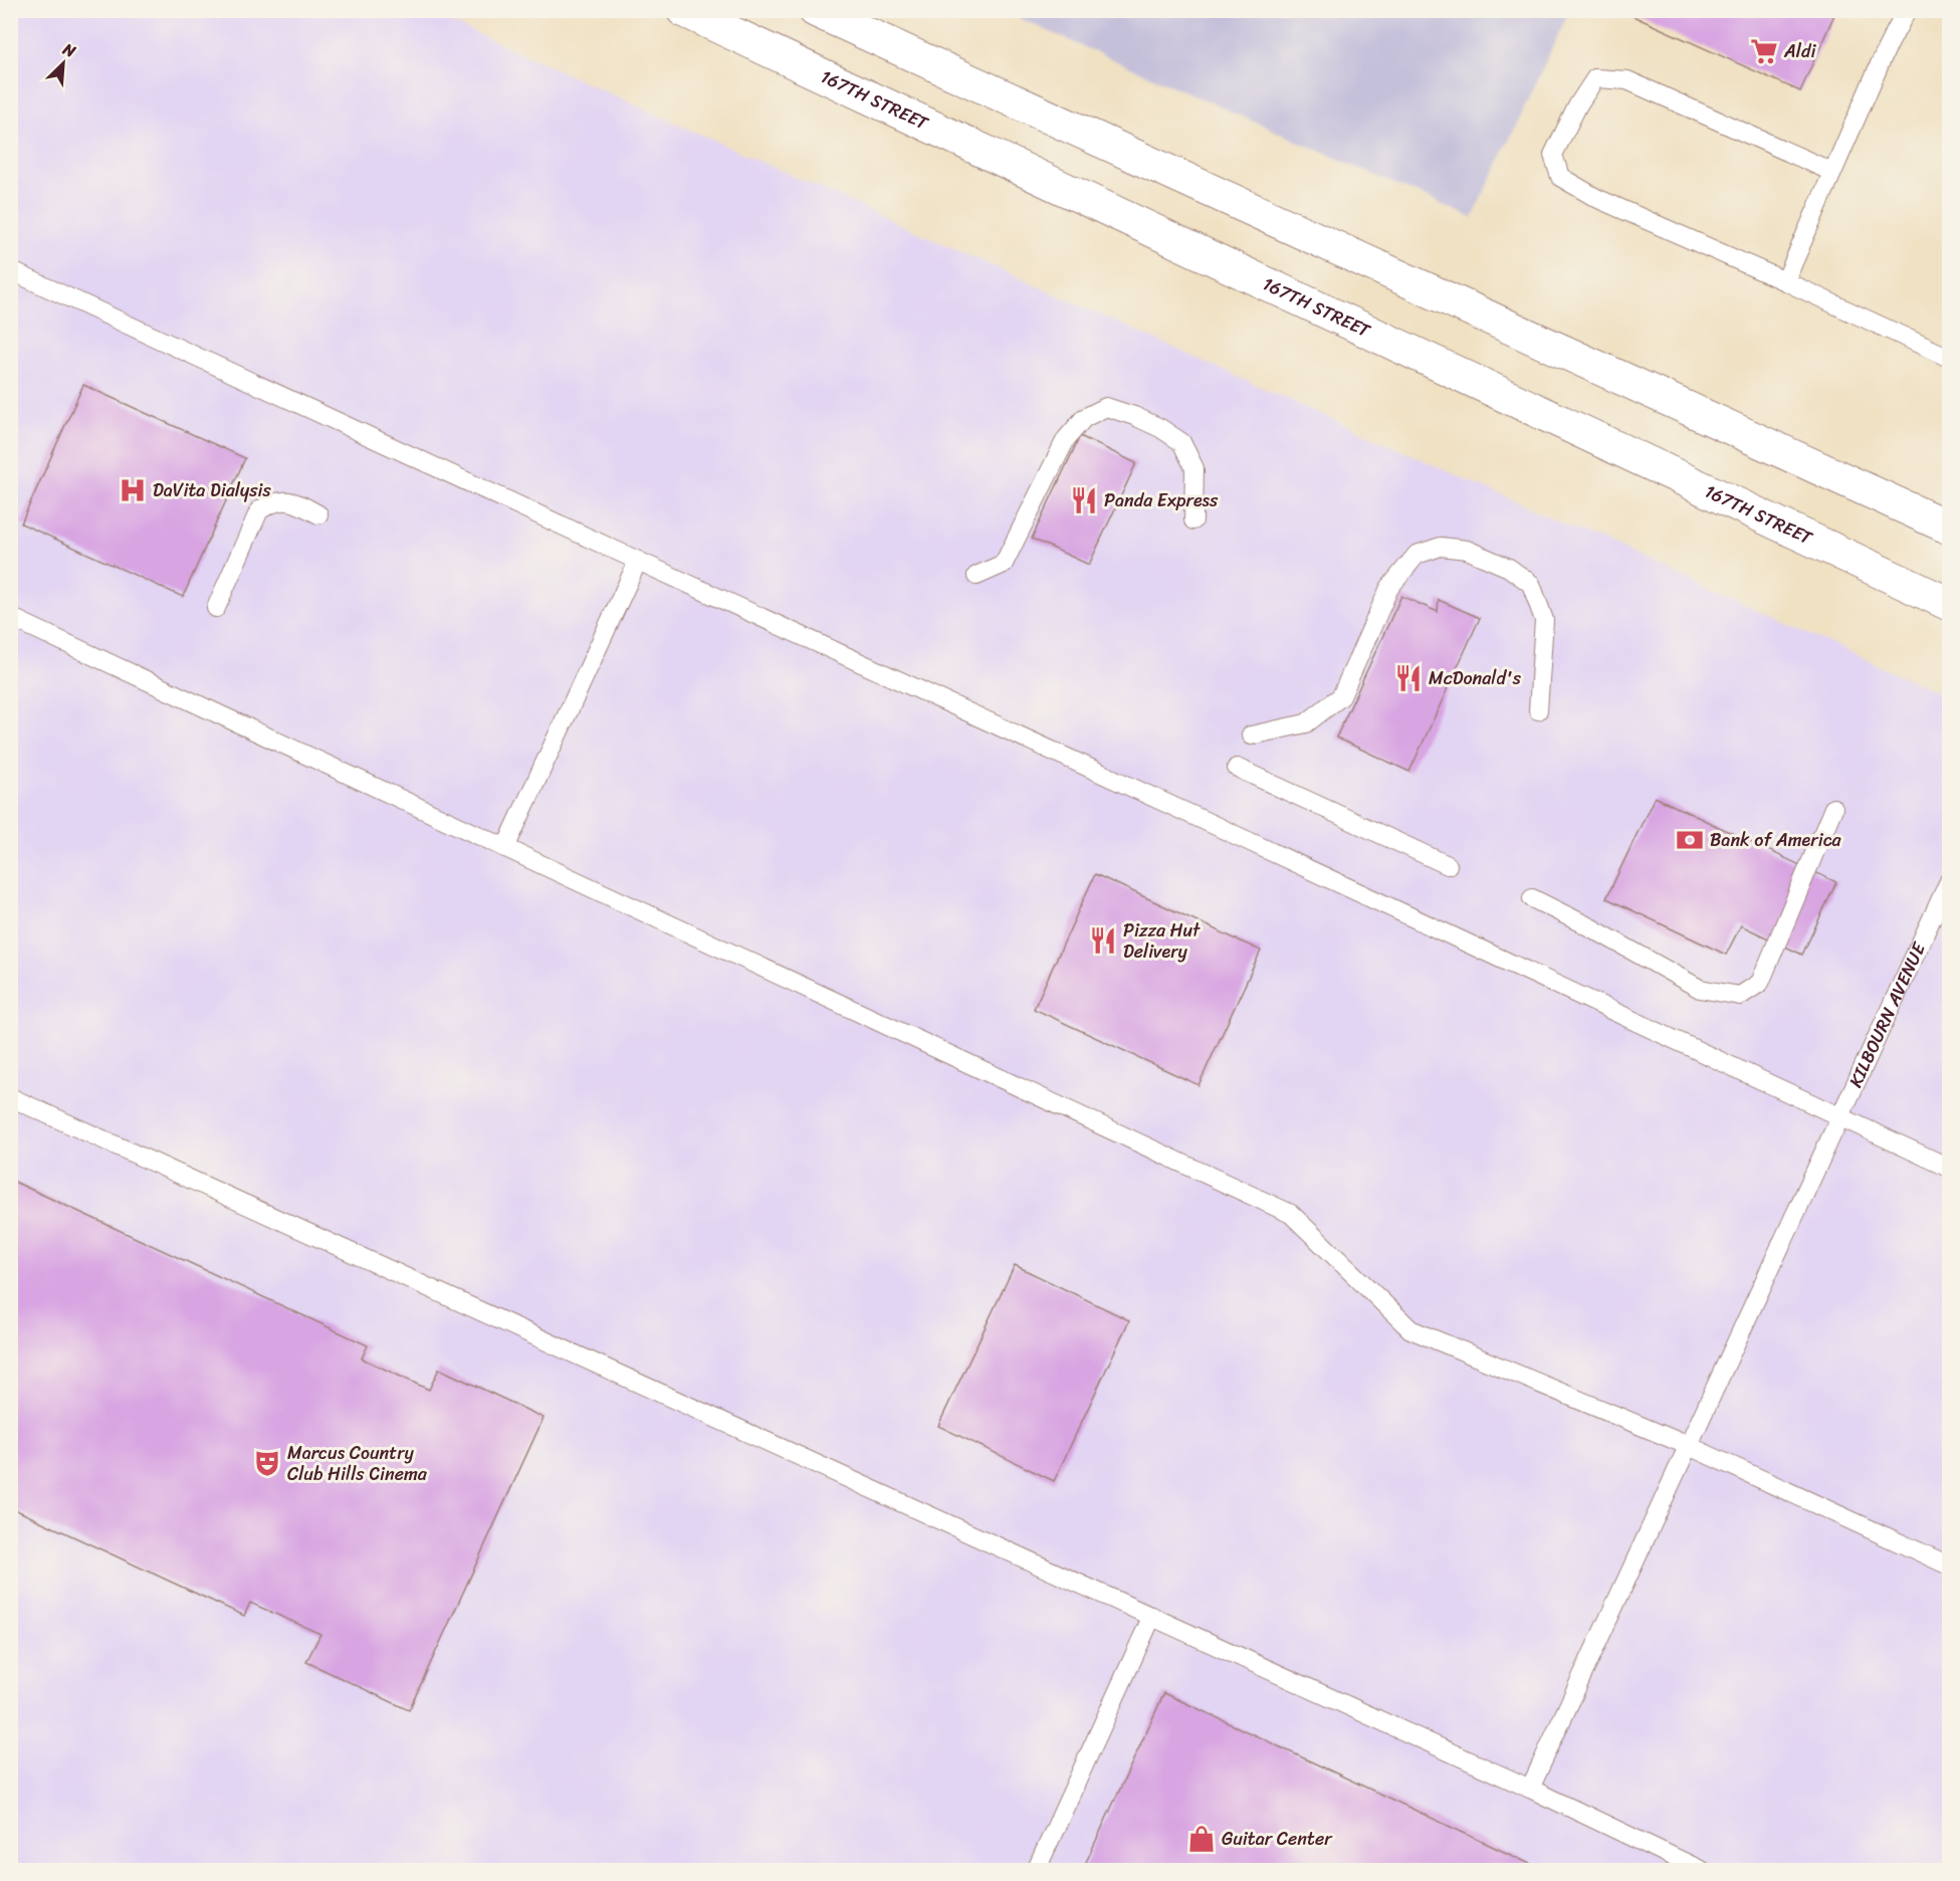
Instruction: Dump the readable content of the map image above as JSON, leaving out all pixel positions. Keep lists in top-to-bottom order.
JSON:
{
  "streets": {
    "main road": ["167TH STREET"],
    "lane": ["KILBOURN AVENUE"]
  },
  "places": {
    "supermarket": ["Aldi"],
    "hospital": ["DaVita Dialysis"],
    "restaurant": ["Panda Express", "McDonald's", "Pizza Hut Delivery"],
    "bank": ["Bank of America"],
    "theatre": ["Marcus Country Club Hills Cinema"],
    "shop": ["Guitar Center"]
  },
  "north": "top right"
}
